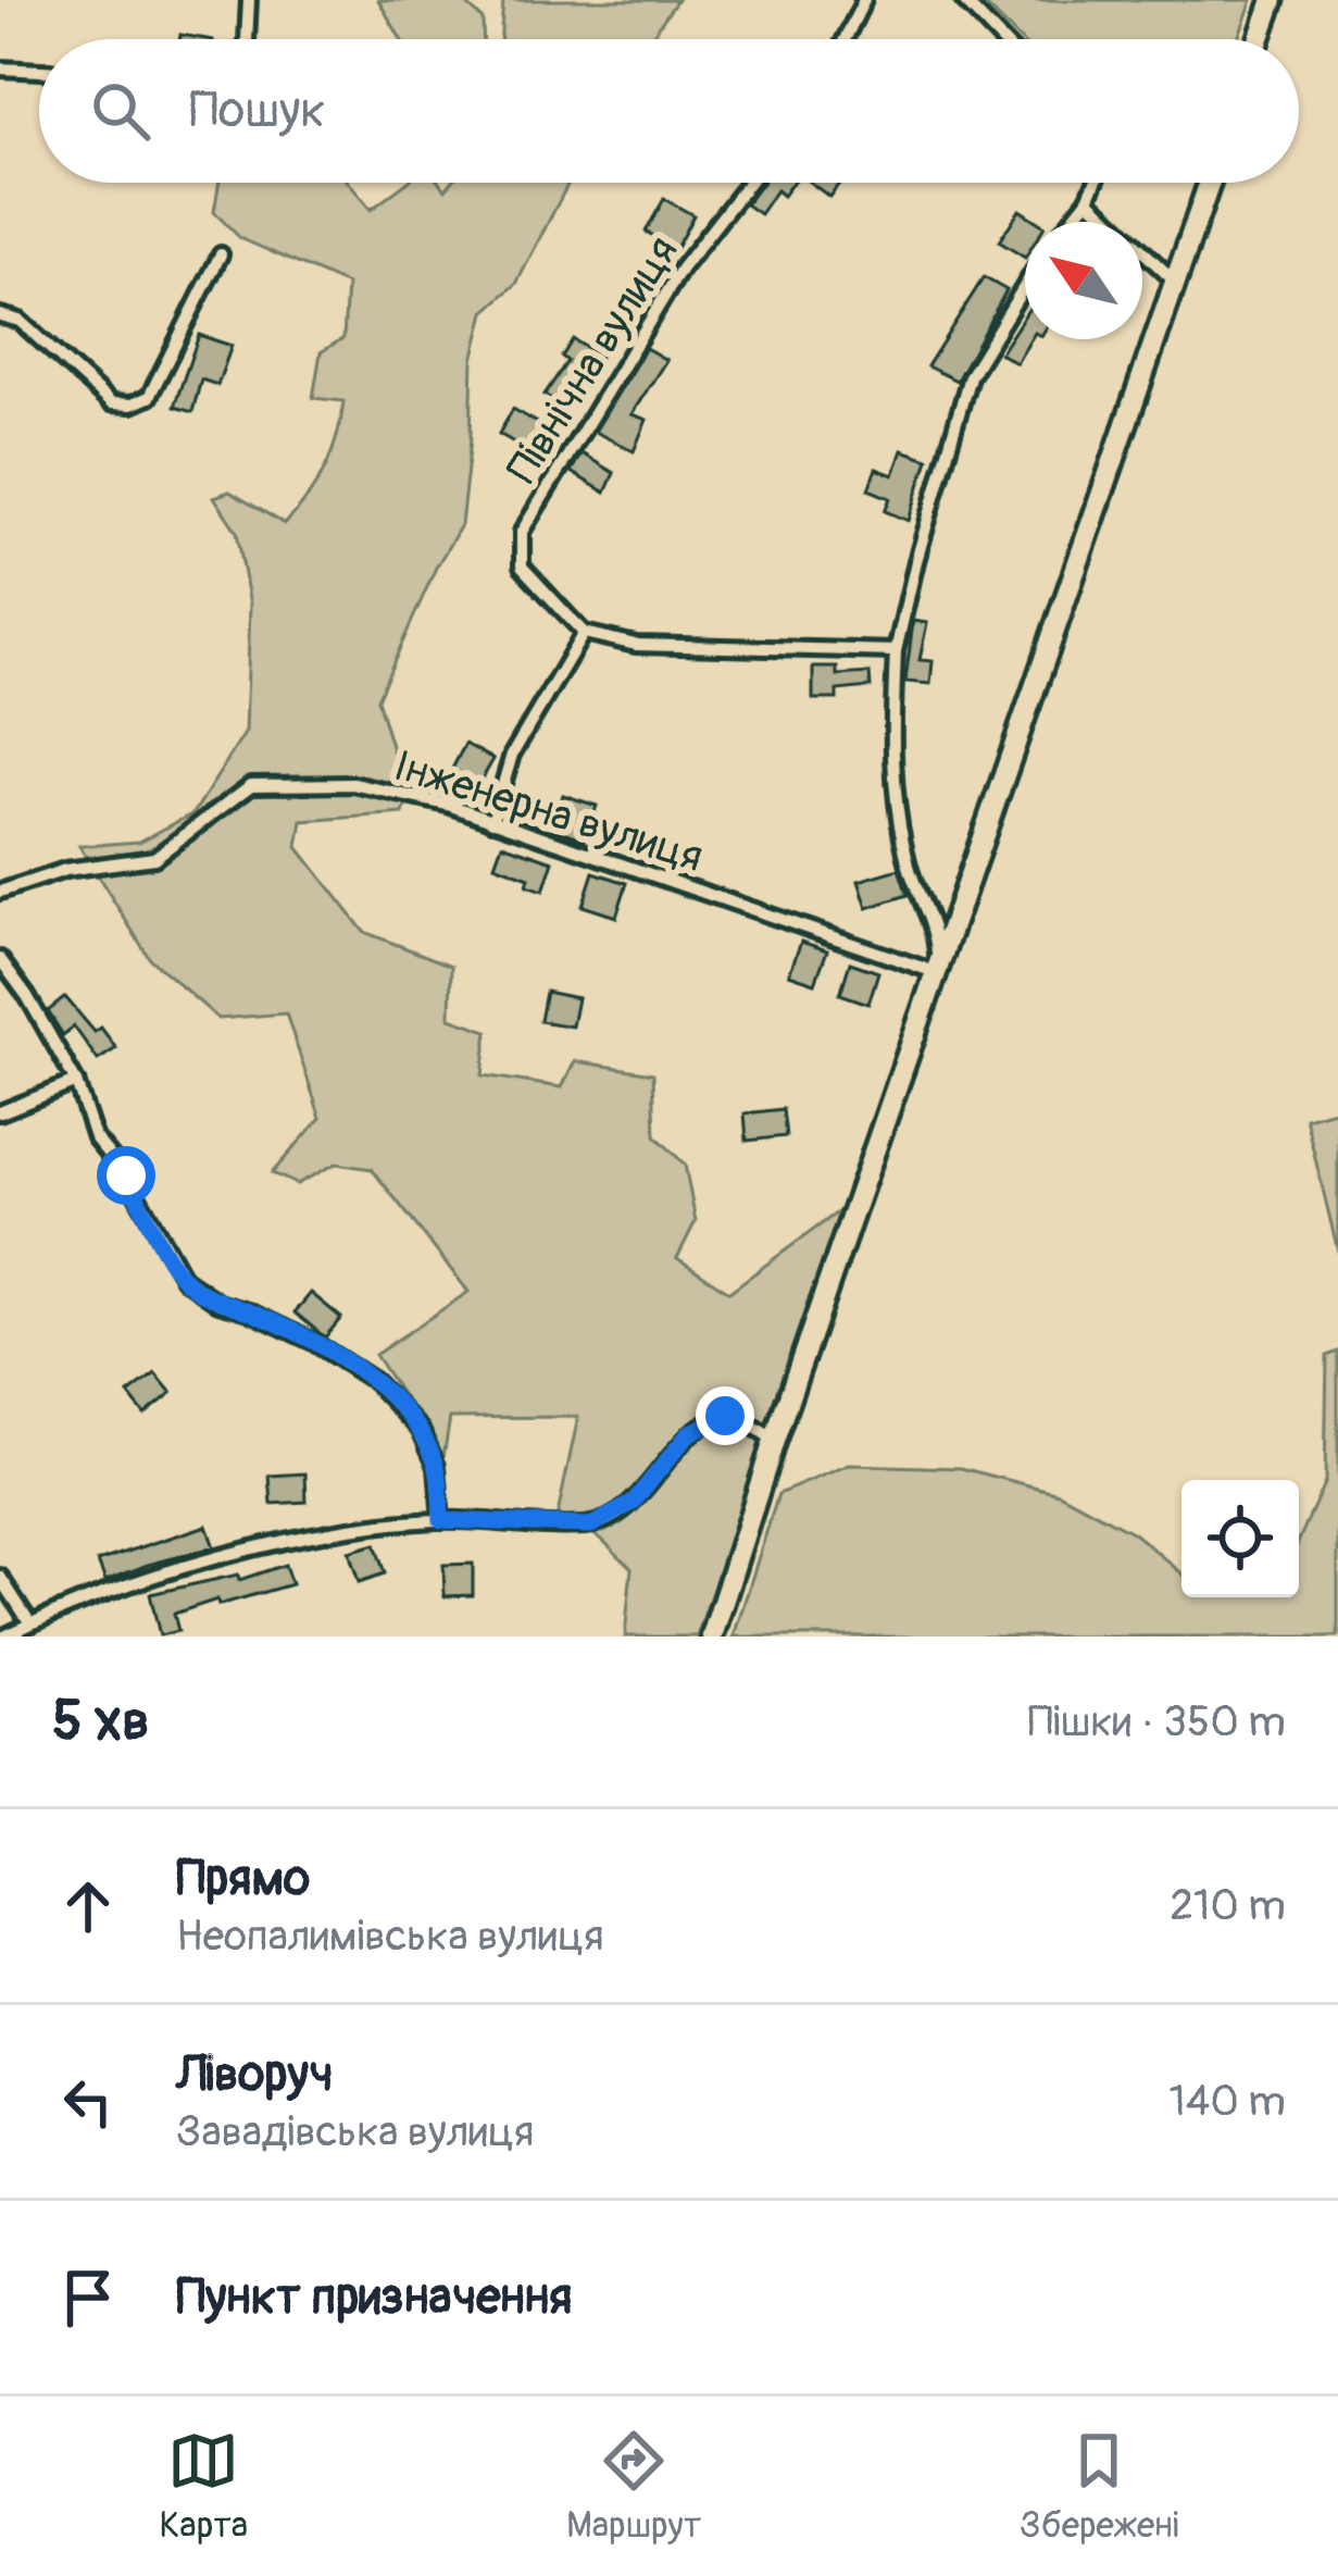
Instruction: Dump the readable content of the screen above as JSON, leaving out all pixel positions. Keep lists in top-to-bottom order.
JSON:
{
  "streets": {
    "street": ["Північна вулиця", "Інженерна вулиця"]
  },
  "north": "top left",
  "page": {
    "search": "Пошук",
    "heading": ["5 хв", "Пішки · 350 m"],
    "list": [
      ["Прямо", "Неопалимівська вулиця", "210 m"],
      ["Ліворуч", "Завадівська вулиця", "140 m"],
      "Пункт призначення"
    ],
    "nav": ["Карта", "Маршрут", "Збережені"]
  }
}
